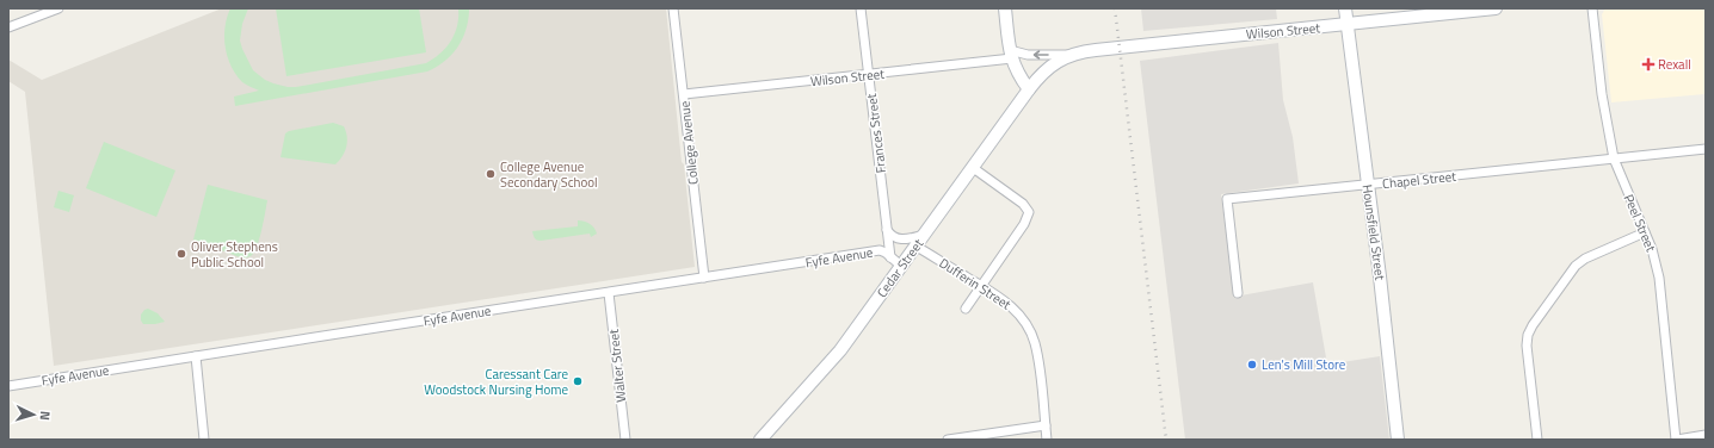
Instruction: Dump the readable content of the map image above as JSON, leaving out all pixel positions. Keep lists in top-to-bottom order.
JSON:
{
  "streets": {
    "main road": ["Wilson Street", "Hounsfield Street", "Cedar Street"],
    "street": [
      "Frances Street",
      "College Avenue",
      "Chapel Street",
      "Peel Street",
      "Fyfe Avenue",
      "Dufferin Street",
      "Walter Street"
    ]
  },
  "crossings": [
    ["Wilson Street", "Frances Street"],
    ["Wilson Street", "College Avenue"],
    ["Wilson Street", "Hounsfield Street"],
    ["Wilson Street", "Cedar Street"],
    ["Frances Street", "Fyfe Avenue"],
    ["College Avenue", "Fyfe Avenue"],
    ["Chapel Street", "Peel Street"],
    ["Chapel Street", "Hounsfield Street"],
    ["Fyfe Avenue", "Cedar Street"],
    ["Fyfe Avenue", "Walter Street"],
    ["Cedar Street", "Dufferin Street"]
  ],
  "places": {
    "health": ["Rexall"],
    "other": [
      "College Avenue Secondary School",
      "Oliver Stephens Public School",
      "Len's Mill Store",
      "Caressant Care Woodstock Nursing Home"
    ]
  },
  "north": "right"
}
